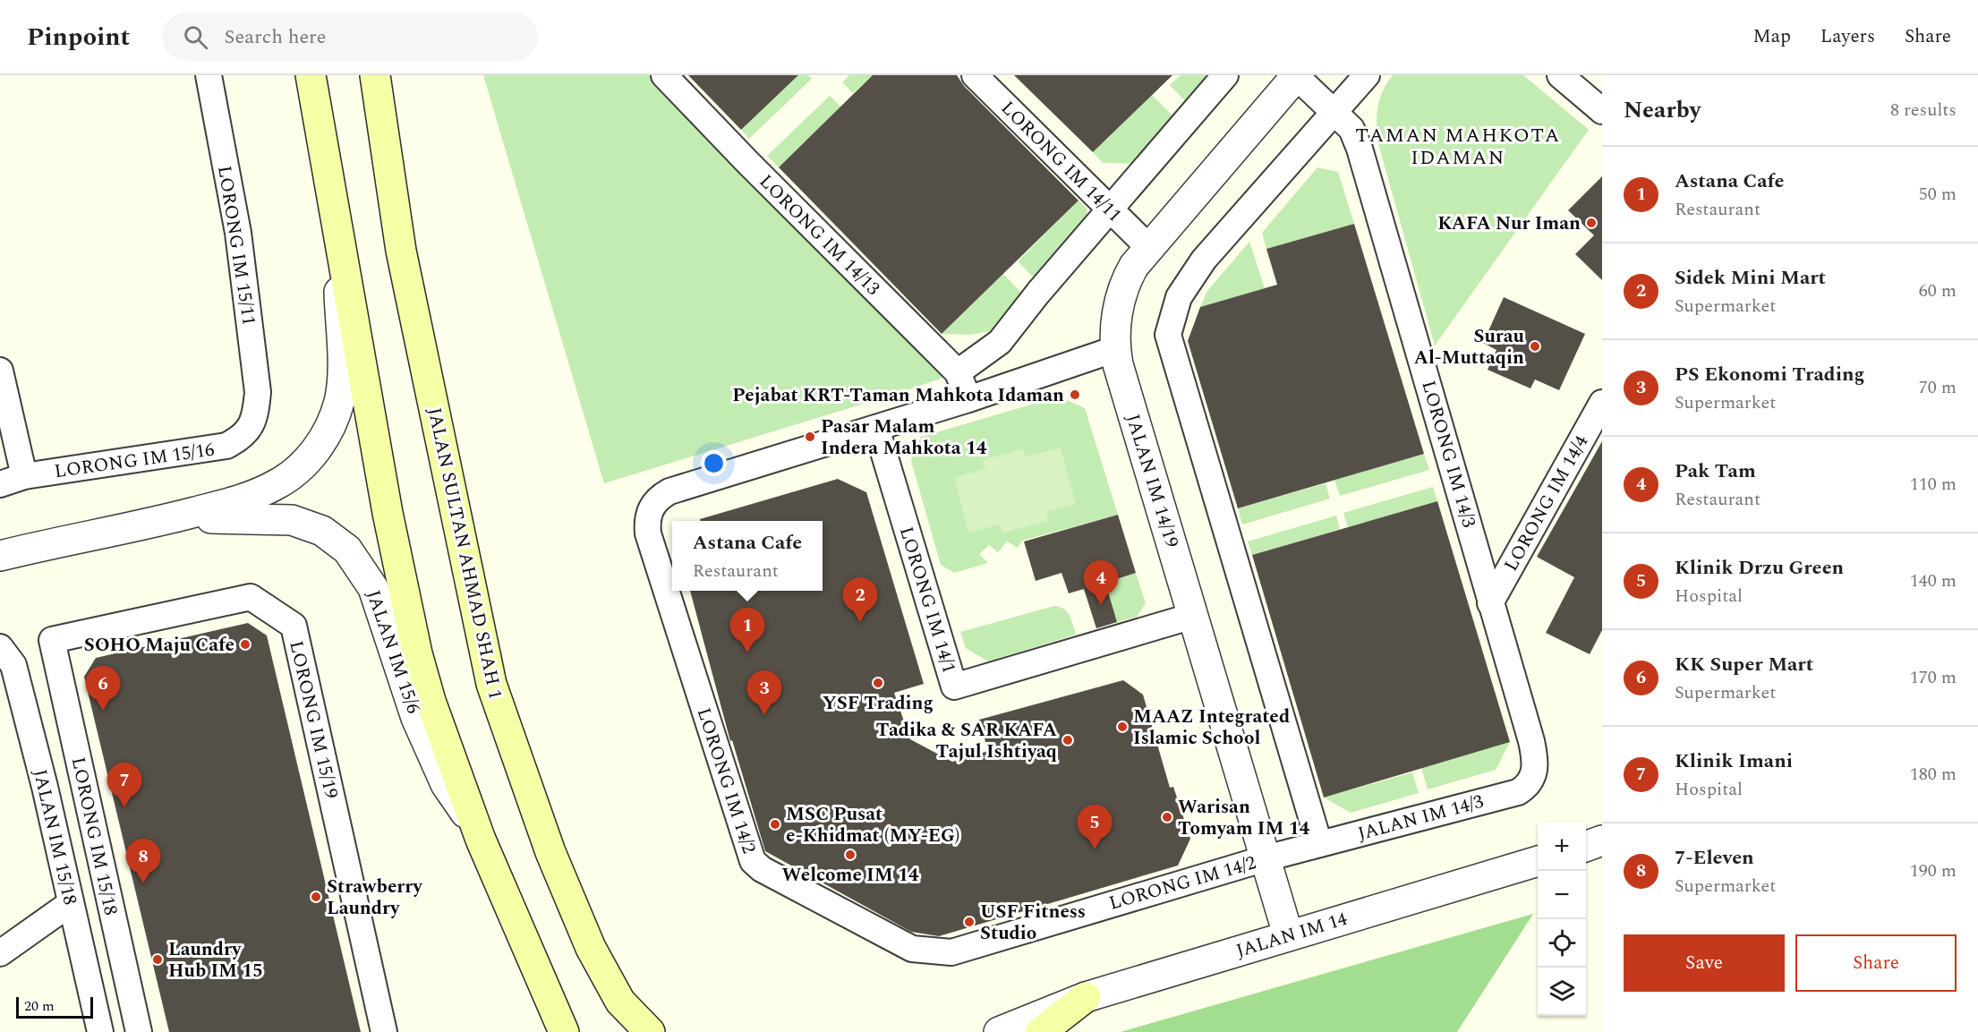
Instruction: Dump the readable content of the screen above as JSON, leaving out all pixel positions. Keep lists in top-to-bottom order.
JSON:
{
  "streets": {
    "main road": ["JALAN SULTAN AHMAD SHAH 1"],
    "street": [
      "LORONG IM 14/11",
      "LORONG IM 14/13",
      "LORONG IM 15/11",
      "LORONG IM 14/3",
      "LORONG IM 15/16",
      "JALAN IM 14/19",
      "LORONG IM 14/4",
      "LORONG IM 14/1",
      "JALAN IM 15/6",
      "LORONG IM 15/19",
      "LORONG IM 14/2",
      "JALAN IM 14/3",
      "LORONG IM 15/18",
      "JALAN IM 15/18",
      "JALAN IM 14"
    ]
  },
  "crossings": [
    ["LORONG IM 14/11", "JALAN IM 14/19"],
    ["LORONG IM 15/11", "LORONG IM 15/16"],
    ["LORONG IM 14/3", "LORONG IM 14/4"],
    ["LORONG IM 14/3", "JALAN IM 14/3"],
    ["JALAN IM 14/19", "LORONG IM 14/1"],
    ["JALAN IM 14/19", "LORONG IM 14/2"],
    ["JALAN IM 14/19", "JALAN IM 14/3"],
    ["JALAN IM 14/19", "JALAN IM 14"],
    ["LORONG IM 14/1", "LORONG IM 14/2"],
    ["LORONG IM 15/19", "LORONG IM 15/18"],
    ["LORONG IM 14/2", "JALAN IM 14/3"]
  ],
  "districts": ["TAMAN MAHKOTA IDAMAN"],
  "places": [
    "KAFA Nur Iman",
    "Surau Al-Muttaqin",
    "Pejabat KRT-Taman Mahkota Idaman",
    "Pasar Malam Indera Mahkota 14",
    "SOHO Maju Cafe",
    "YSF Trading",
    "MAAZ Integrated Islamic School",
    "Tadika & SAR KAFA Tajul Ishtiyaq",
    "Warisan Tomyam IM 14",
    "MSC Pusat e-Khidmat (MY-EG)",
    "Welcome IM 14",
    "Strawberry Laundry",
    "USF Fitness Studio",
    "Laundry Hub IM 15"
  ],
  "scale_bar": "20 m",
  "page": {
    "header": "Pinpoint",
    "search": "Search here",
    "nav": ["Map", "Layers", "Share"],
    "heading": ["Nearby", "8 results"],
    "list": [
      {
        "mark": "1",
        "name": "Astana Cafe",
        "note": "Restaurant",
        "value": "50 m"
      },
      {
        "mark": "2",
        "name": "Sidek Mini Mart",
        "note": "Supermarket",
        "value": "60 m"
      },
      {
        "mark": "3",
        "name": "PS Ekonomi Trading",
        "note": "Supermarket",
        "value": "70 m"
      },
      {
        "mark": "4",
        "name": "Pak Tam",
        "note": "Restaurant",
        "value": "110 m"
      },
      {
        "mark": "5",
        "name": "Klinik Drzu Green",
        "note": "Hospital",
        "value": "140 m"
      },
      {
        "mark": "6",
        "name": "KK Super Mart",
        "note": "Supermarket",
        "value": "170 m"
      },
      {
        "mark": "7",
        "name": "Klinik Imani",
        "note": "Hospital",
        "value": "180 m"
      },
      {
        "mark": "8",
        "name": "7-Eleven",
        "note": "Supermarket",
        "value": "190 m"
      }
    ],
    "popup": ["Astana Cafe", "Restaurant"],
    "pins": [
      "4",
      "2",
      "1",
      "6",
      "3",
      "7",
      "5",
      "8"
    ],
    "map_buttons": ["+", "−"],
    "buttons": ["Save", "Share"],
    "scale": "20 m"
  }
}
